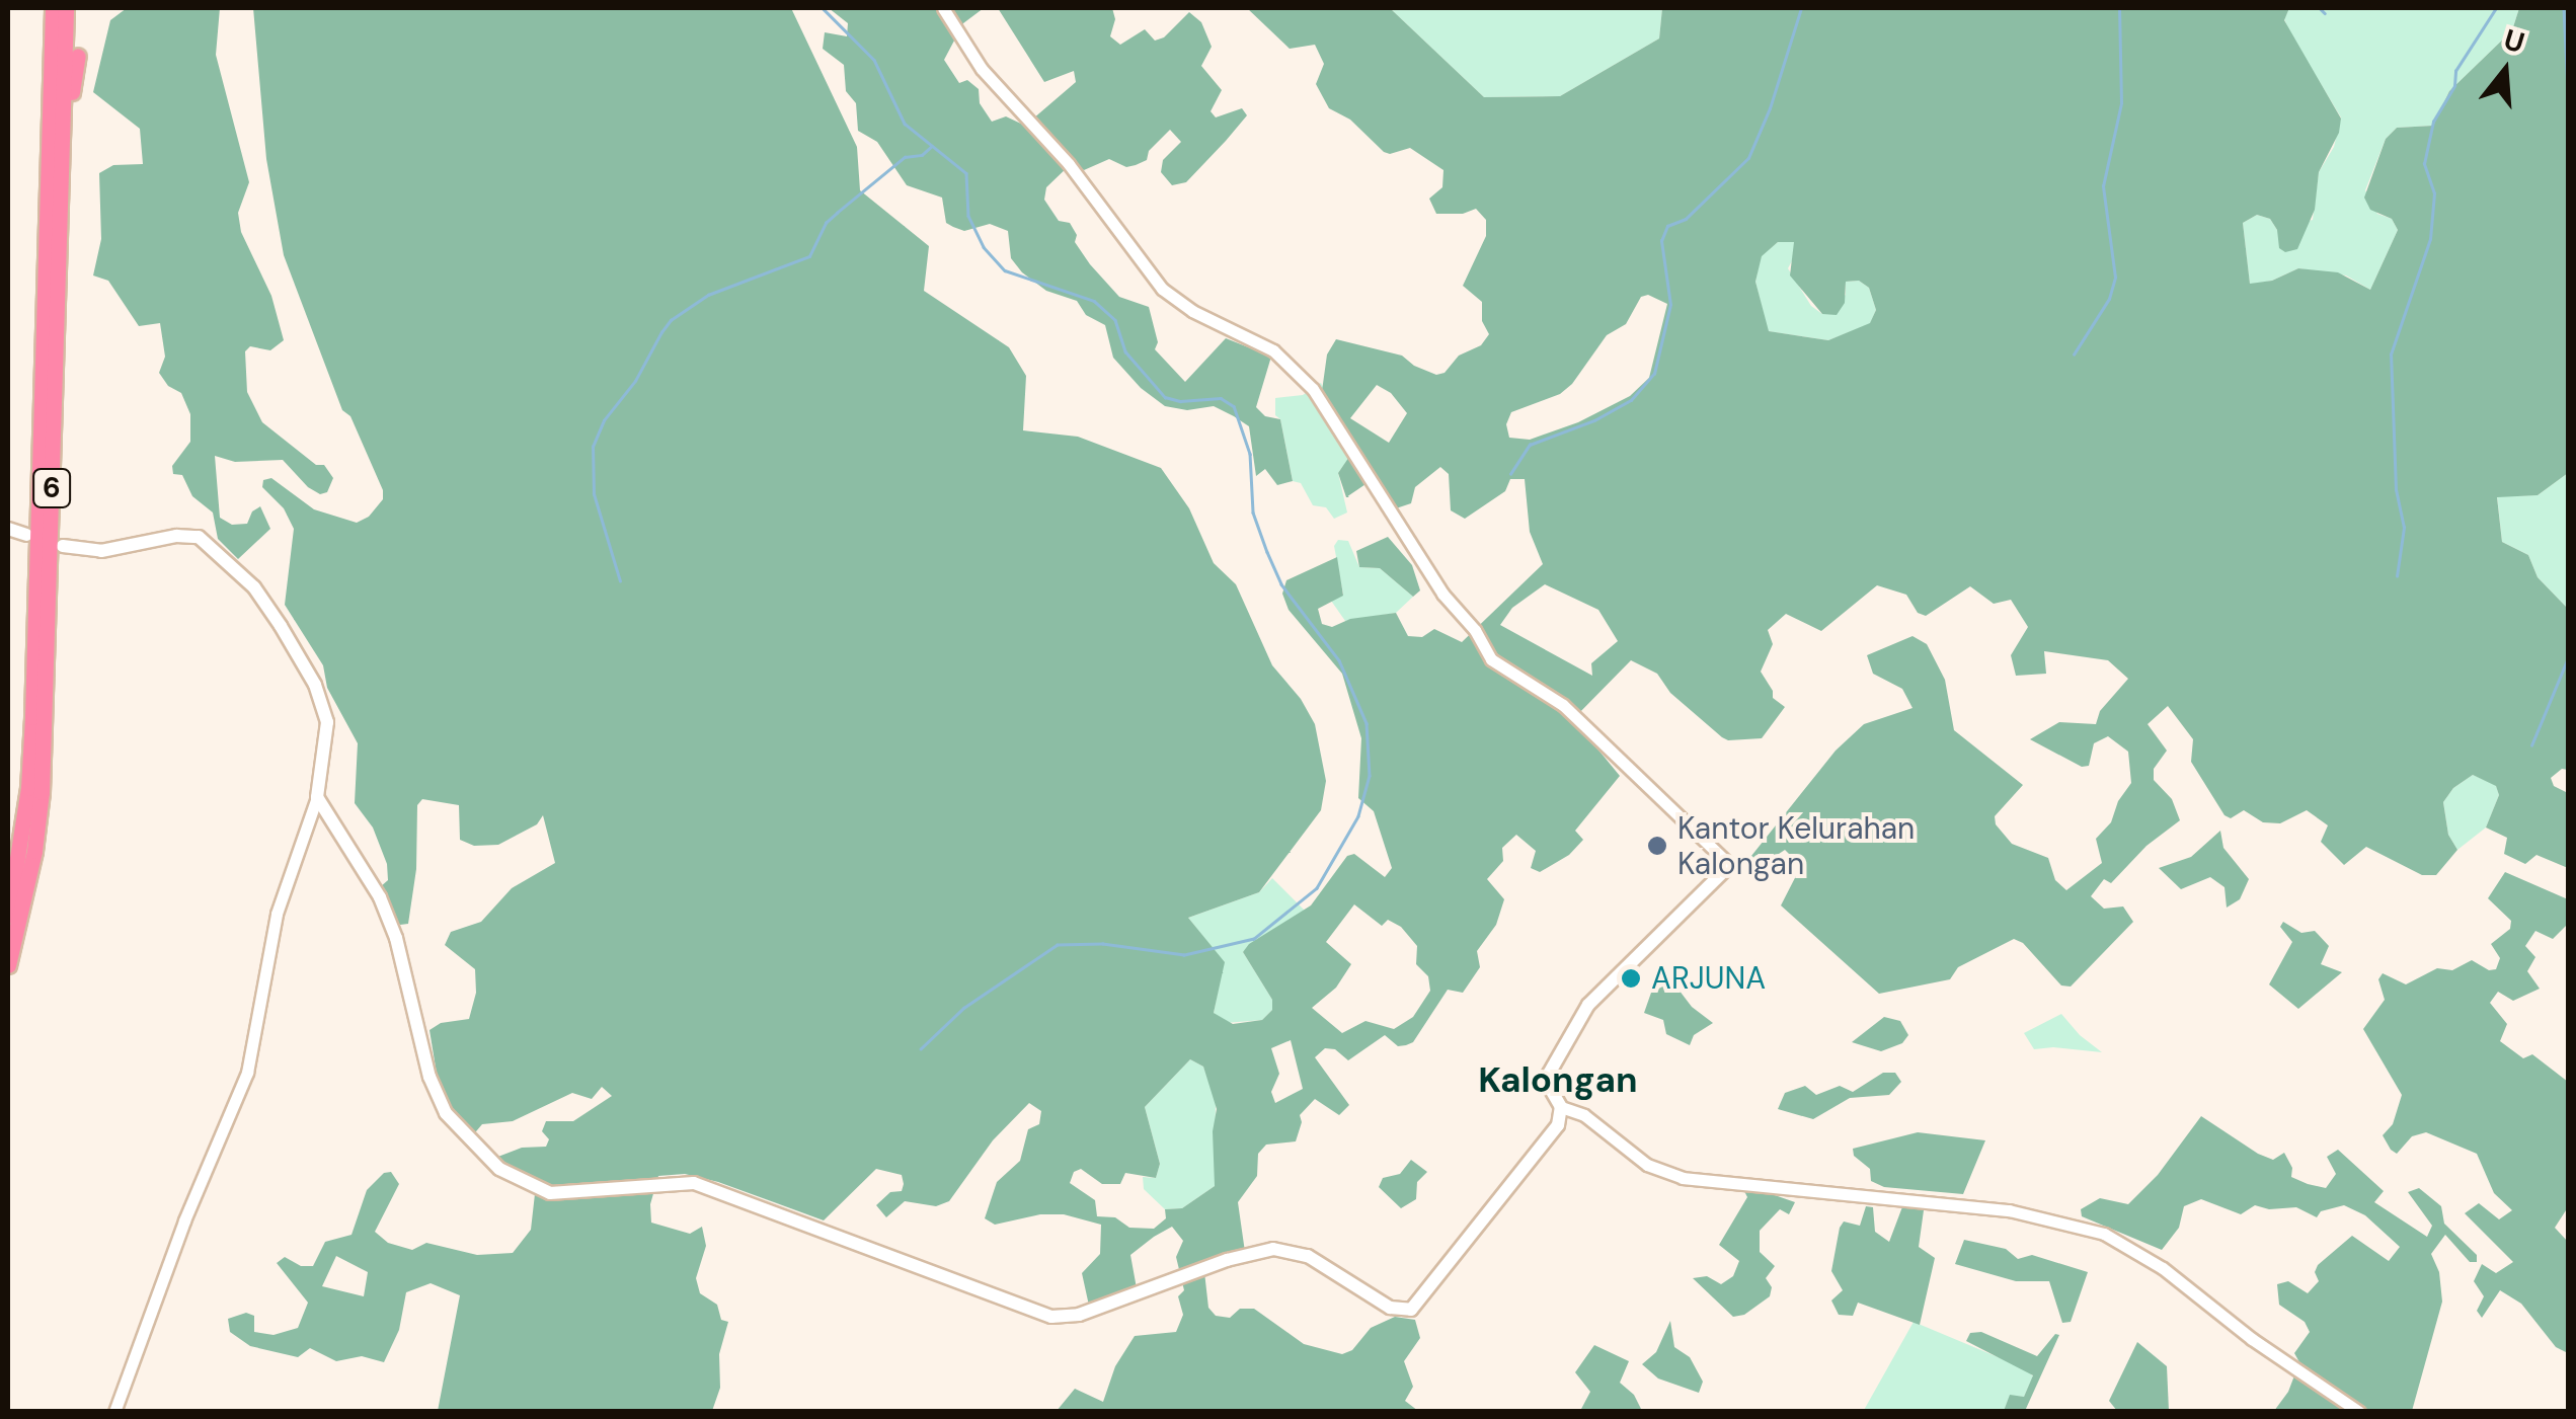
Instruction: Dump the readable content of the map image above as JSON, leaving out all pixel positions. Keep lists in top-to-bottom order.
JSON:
{
  "streets": {
    "highway": ["6"]
  },
  "districts": ["Kalongan"],
  "places": ["Kantor Kelurahan Kalongan", "ARJUNA"],
  "north": "top"
}
